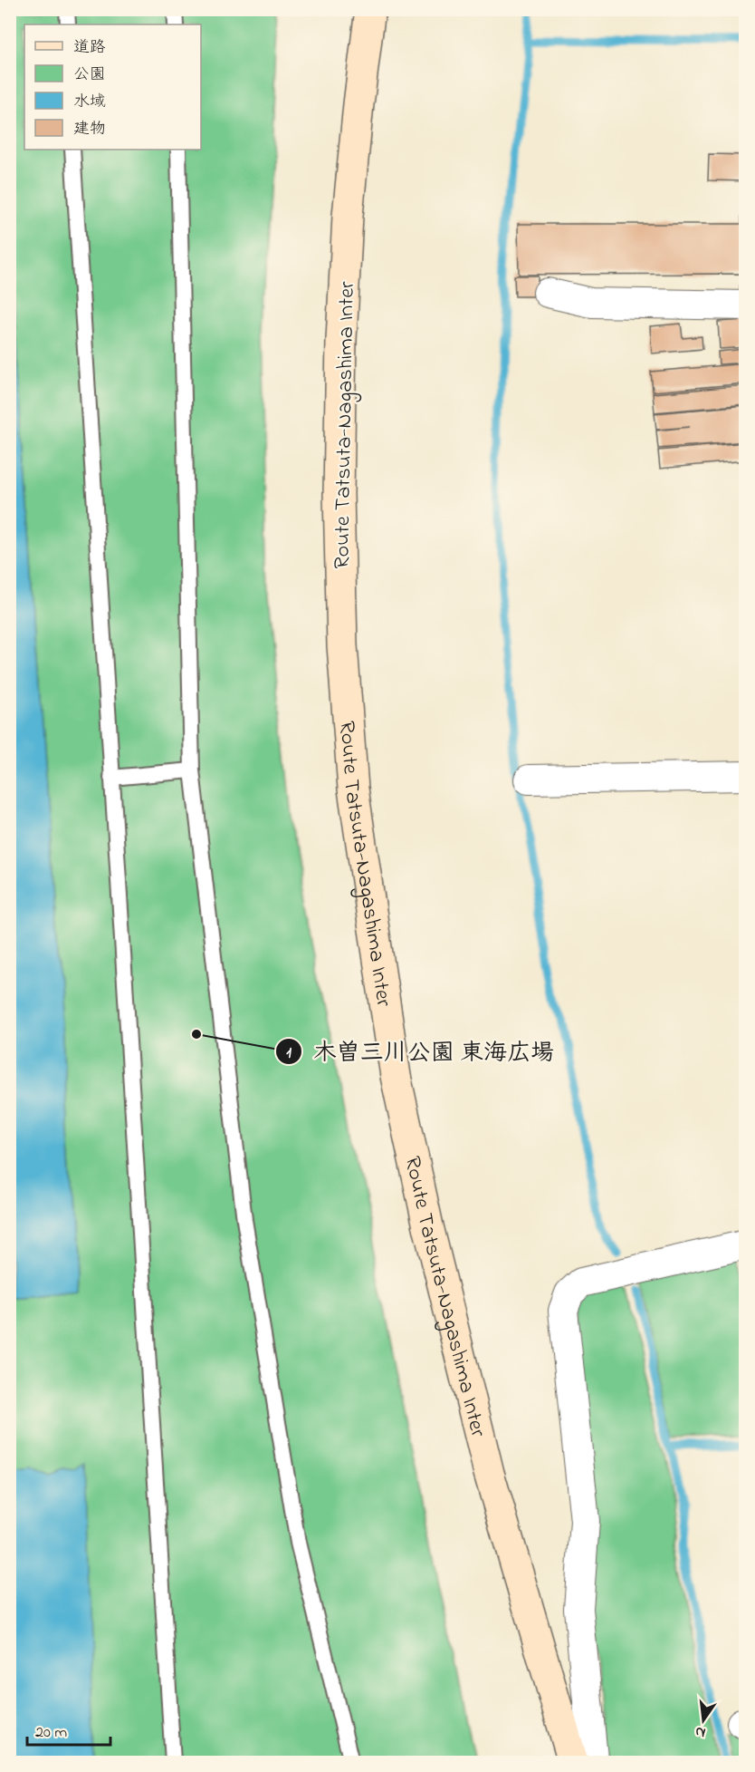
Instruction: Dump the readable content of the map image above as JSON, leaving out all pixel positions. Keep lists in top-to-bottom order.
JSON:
{
  "streets": {
    "main road": ["Route Tatsuta-Nagashima Inter"]
  },
  "places": ["木曽三川公園 東海広場"],
  "legend": [
    "道路",
    "公園",
    "水域",
    "建物"
  ],
  "scale_bar": "20 m",
  "north": "bottom"
}
